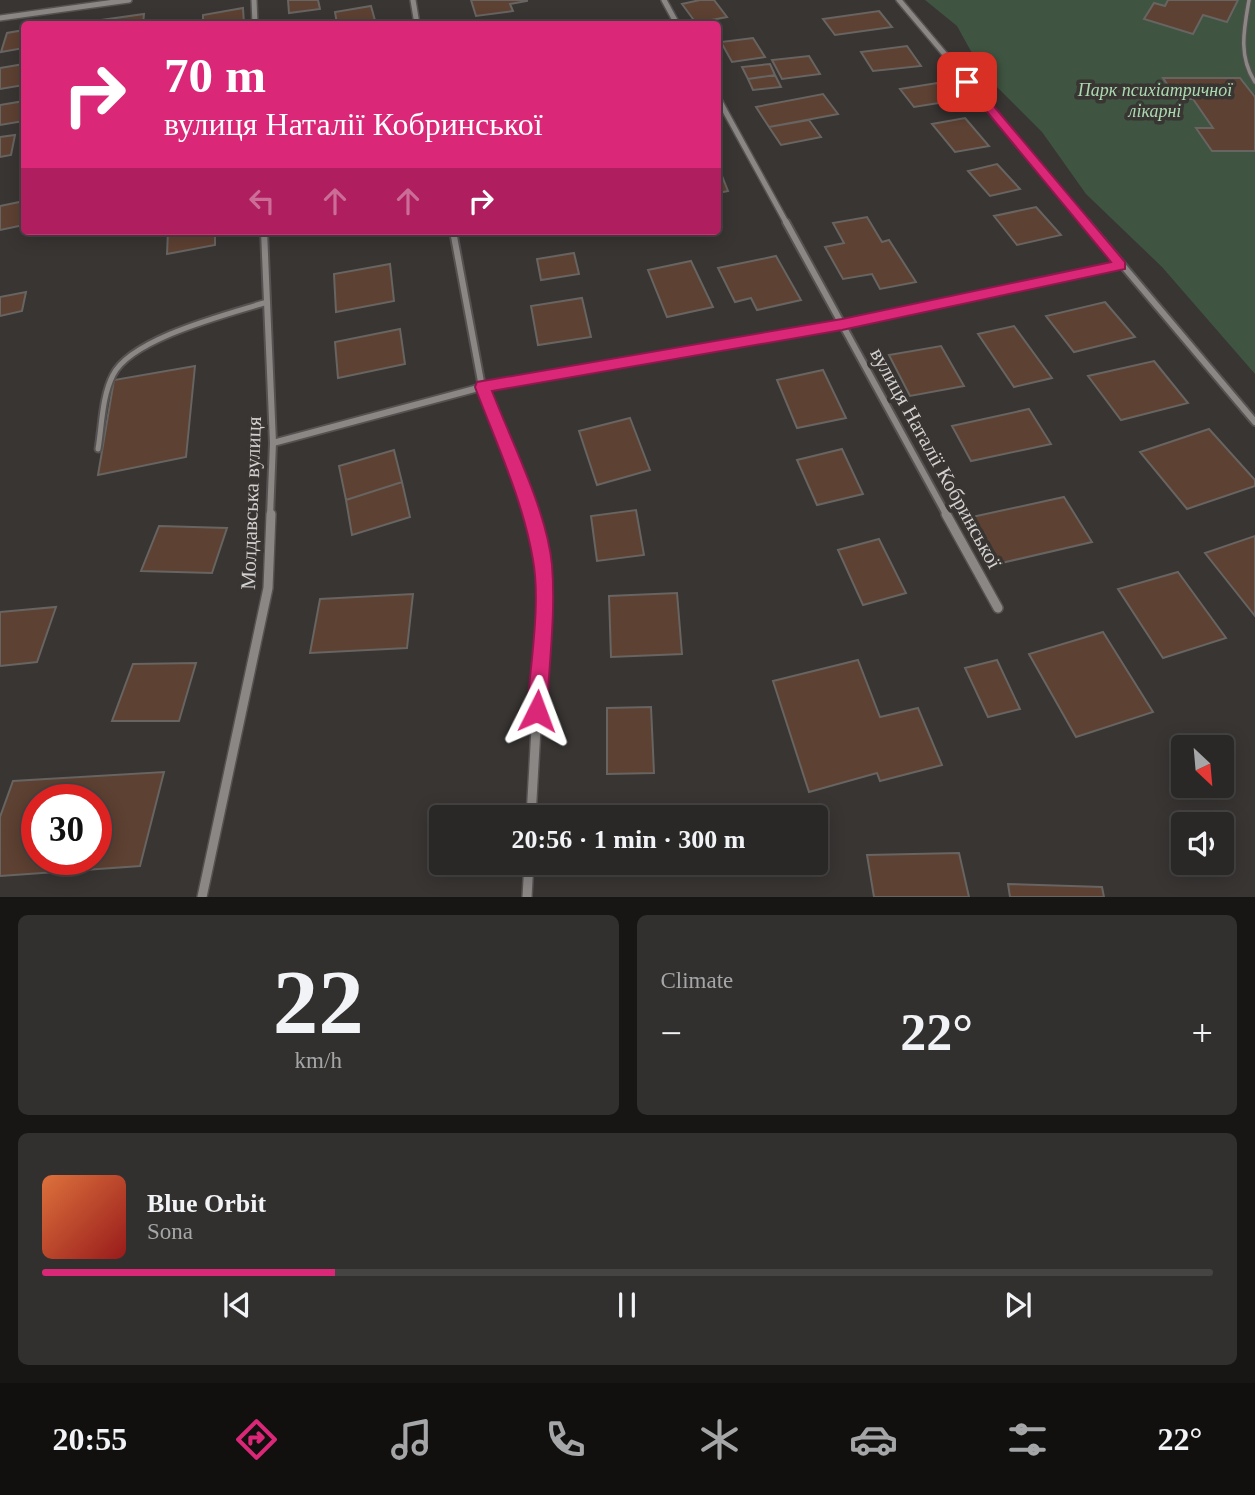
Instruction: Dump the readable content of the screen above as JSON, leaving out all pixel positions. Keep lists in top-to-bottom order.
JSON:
{
  "streets": {
    "street": ["вулиця Наталії Кобринської", "Молдавська вулиця"]
  },
  "crossings": [
    ["вулиця Наталії Кобринської", "Молдавська вулиця"]
  ],
  "parks": ["Парк психіатричної лікарні"],
  "north": "bottom right",
  "page": {
    "turn": ["70 m", "вулиця Наталії Кобринської"],
    "limit": "30",
    "trip": "20:56 · 1 min · 300 m",
    "tile": [
      ["22", "km/h"],
      "Climate"
    ],
    "heat": ["−", "22°", "+"],
    "song": ["Blue Orbit", "Sona"],
    "tabs": ["20:55", "22°"]
  }
}
